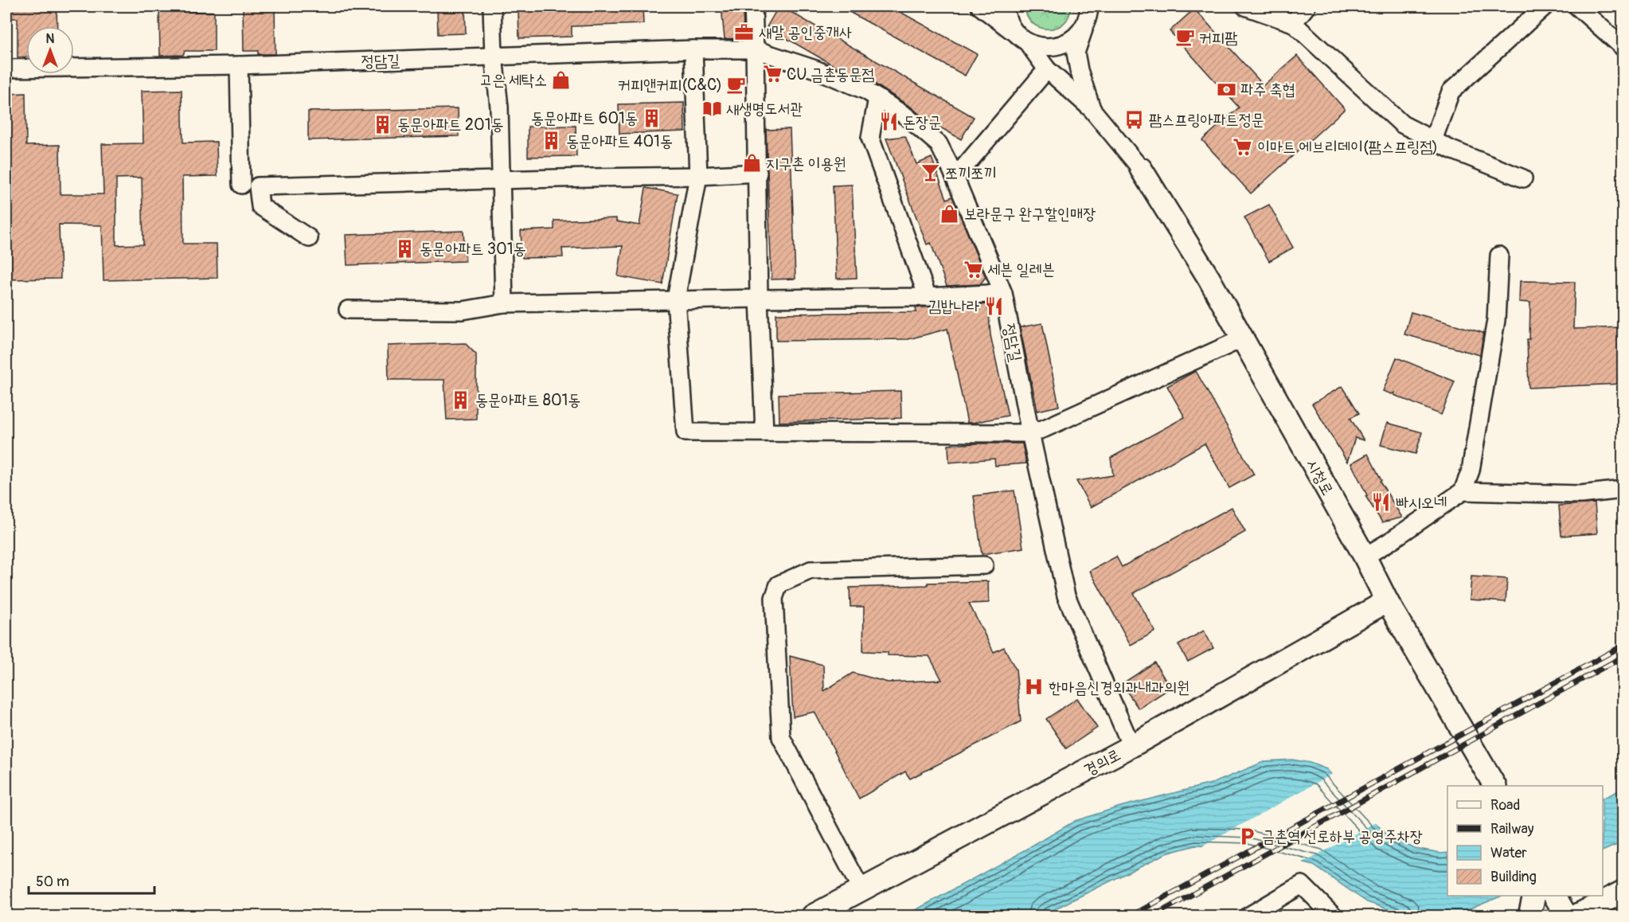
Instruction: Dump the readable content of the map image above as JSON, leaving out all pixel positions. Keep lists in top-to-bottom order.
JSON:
{
  "streets": {
    "street": ["정담길", "시청로", "경의로"]
  },
  "crossings": [
    ["정담길", "경의로"],
    ["시청로", "경의로"]
  ],
  "places": {
    "office": ["새말 공인중개사"],
    "cafe": ["커피팜", "커피앤커피(C&C)"],
    "supermarket": ["CU 금촌동문점", "이마트 에브리데이(팜스프링점)", "세븐 일레븐"],
    "shop": ["고은 세탁소", "지구촌 이용원", "보라문구 완구할인매장"],
    "bank": ["파주 축협"],
    "library": ["새생명도서관"],
    "building": [
      "동문아파트 601동",
      "동문아파트 201동",
      "동문아파트 401동",
      "동문아파트 301동",
      "동문아파트 801동"
    ],
    "bus stop": ["팜스프링아파트정문"],
    "restaurant": ["돈장군", "김밥나라", "빠시오네"],
    "bar": ["쪼끼쪼끼"],
    "hospital": ["한마음신경외과내과의원"],
    "parking": ["금촌역 선로하부 공영주차장"]
  },
  "legend": [
    "Road",
    "Railway",
    "Water",
    "Building"
  ],
  "scale_bar": "50 m",
  "north": "top"
}
